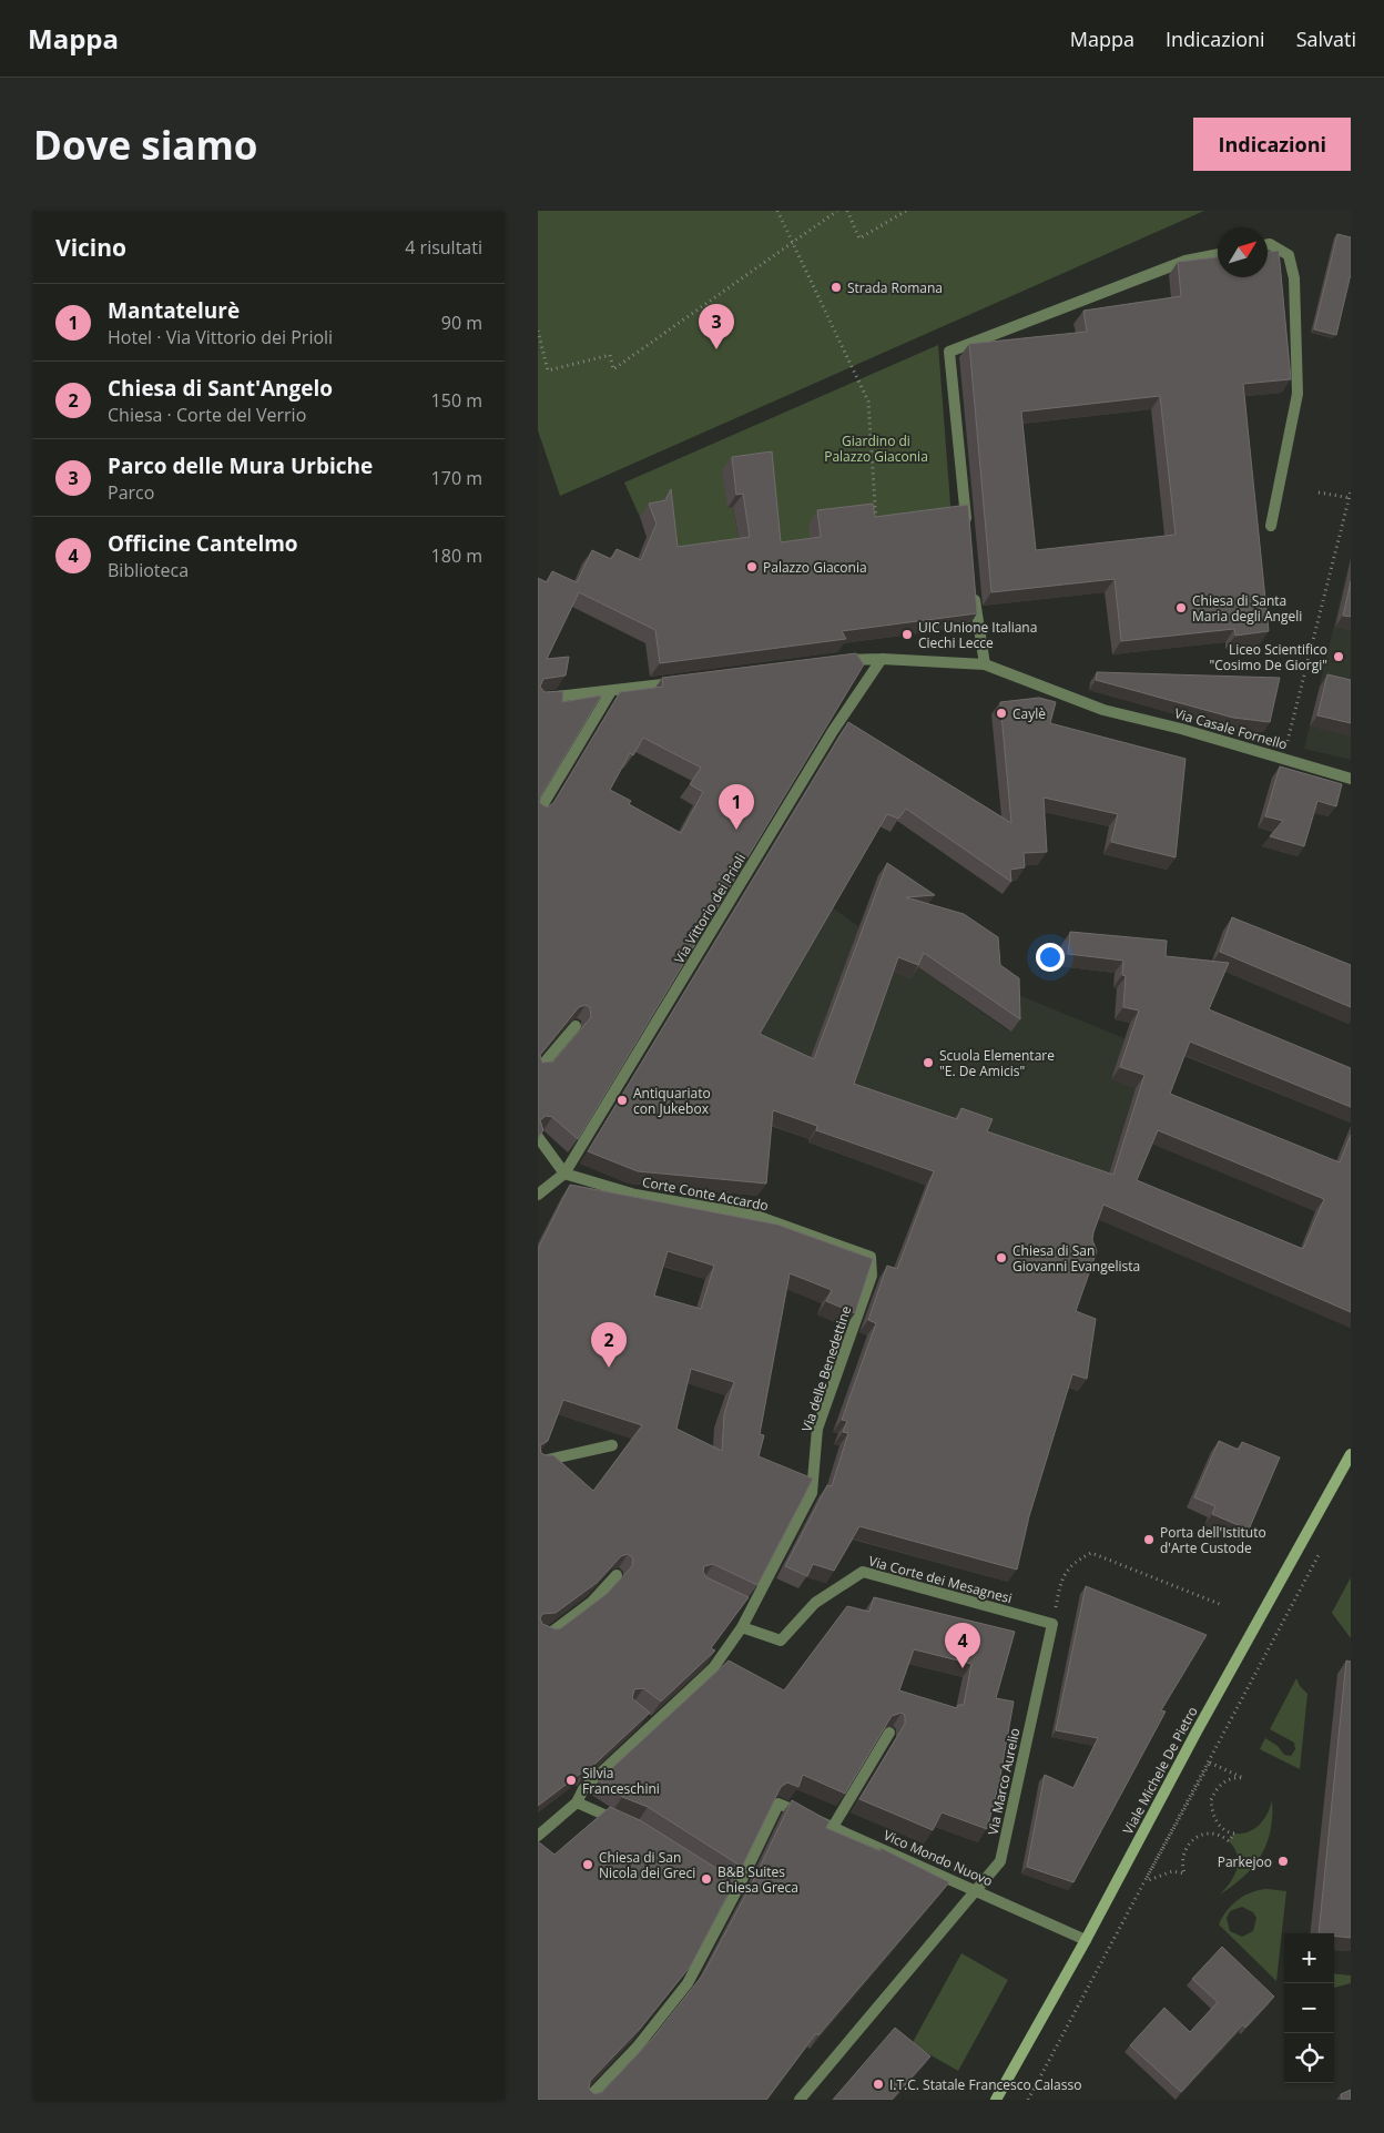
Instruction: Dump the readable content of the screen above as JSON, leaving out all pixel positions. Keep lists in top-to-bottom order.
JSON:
{
  "streets": {
    "street": [
      "Via Casale Fornello",
      "Via Vittorio dei Prioli",
      "Corte Conte Accardo",
      "Via delle Benedettine",
      "Via Corte dei Mesagnesi",
      "Viale Michele De Pietro",
      "Via Marco Aurelio",
      "Vico Mondo Nuovo"
    ]
  },
  "crossings": [
    ["Via Casale Fornello", "Via Vittorio dei Prioli"],
    ["Via Vittorio dei Prioli", "Corte Conte Accardo"],
    ["Corte Conte Accardo", "Via delle Benedettine"],
    ["Via delle Benedettine", "Via Corte dei Mesagnesi"],
    ["Via Corte dei Mesagnesi", "Via Marco Aurelio"],
    ["Viale Michele De Pietro", "Vico Mondo Nuovo"],
    ["Via Marco Aurelio", "Vico Mondo Nuovo"]
  ],
  "parks": ["Giardino di Palazzo Giaconia"],
  "places": [
    "Strada Romana",
    "Palazzo Giaconia",
    "Chiesa di Santa Maria degli Angeli",
    "UIC Unione Italiana Ciechi Lecce",
    "Liceo Scientifico \"Cosimo De Giorgi\"",
    "Caylè",
    "Scuola Elementare \"E. De Amicis\"",
    "Antiquariato con Jukebox",
    "Chiesa di San Giovanni Evangelista",
    "Porta dell'Istituto d'Arte Custode",
    "Silvia Franceschini",
    "Parkejoo",
    "Chiesa di San Nicola dei Greci",
    "B&B Suites Chiesa Greca",
    "I.T.C. Statale Francesco Calasso"
  ],
  "north": "top right",
  "page": {
    "header": "Mappa",
    "nav": ["Mappa", "Indicazioni", "Salvati"],
    "buttons": "Indicazioni",
    "title": "Dove siamo",
    "heading": ["Vicino", "4 risultati"],
    "list": [
      {
        "mark": "1",
        "name": "Mantatelurè",
        "note": "Hotel · Via Vittorio dei Prioli",
        "value": "90 m"
      },
      {
        "mark": "2",
        "name": "Chiesa di Sant'Angelo",
        "note": "Chiesa · Corte del Verrio",
        "value": "150 m"
      },
      {
        "mark": "3",
        "name": "Parco delle Mura Urbiche",
        "note": "Parco",
        "value": "170 m"
      },
      {
        "mark": "4",
        "name": "Officine Cantelmo",
        "note": "Biblioteca",
        "value": "180 m"
      }
    ],
    "pins": [
      "3",
      "1",
      "2",
      "4"
    ],
    "map_buttons": ["+", "−"]
  }
}
